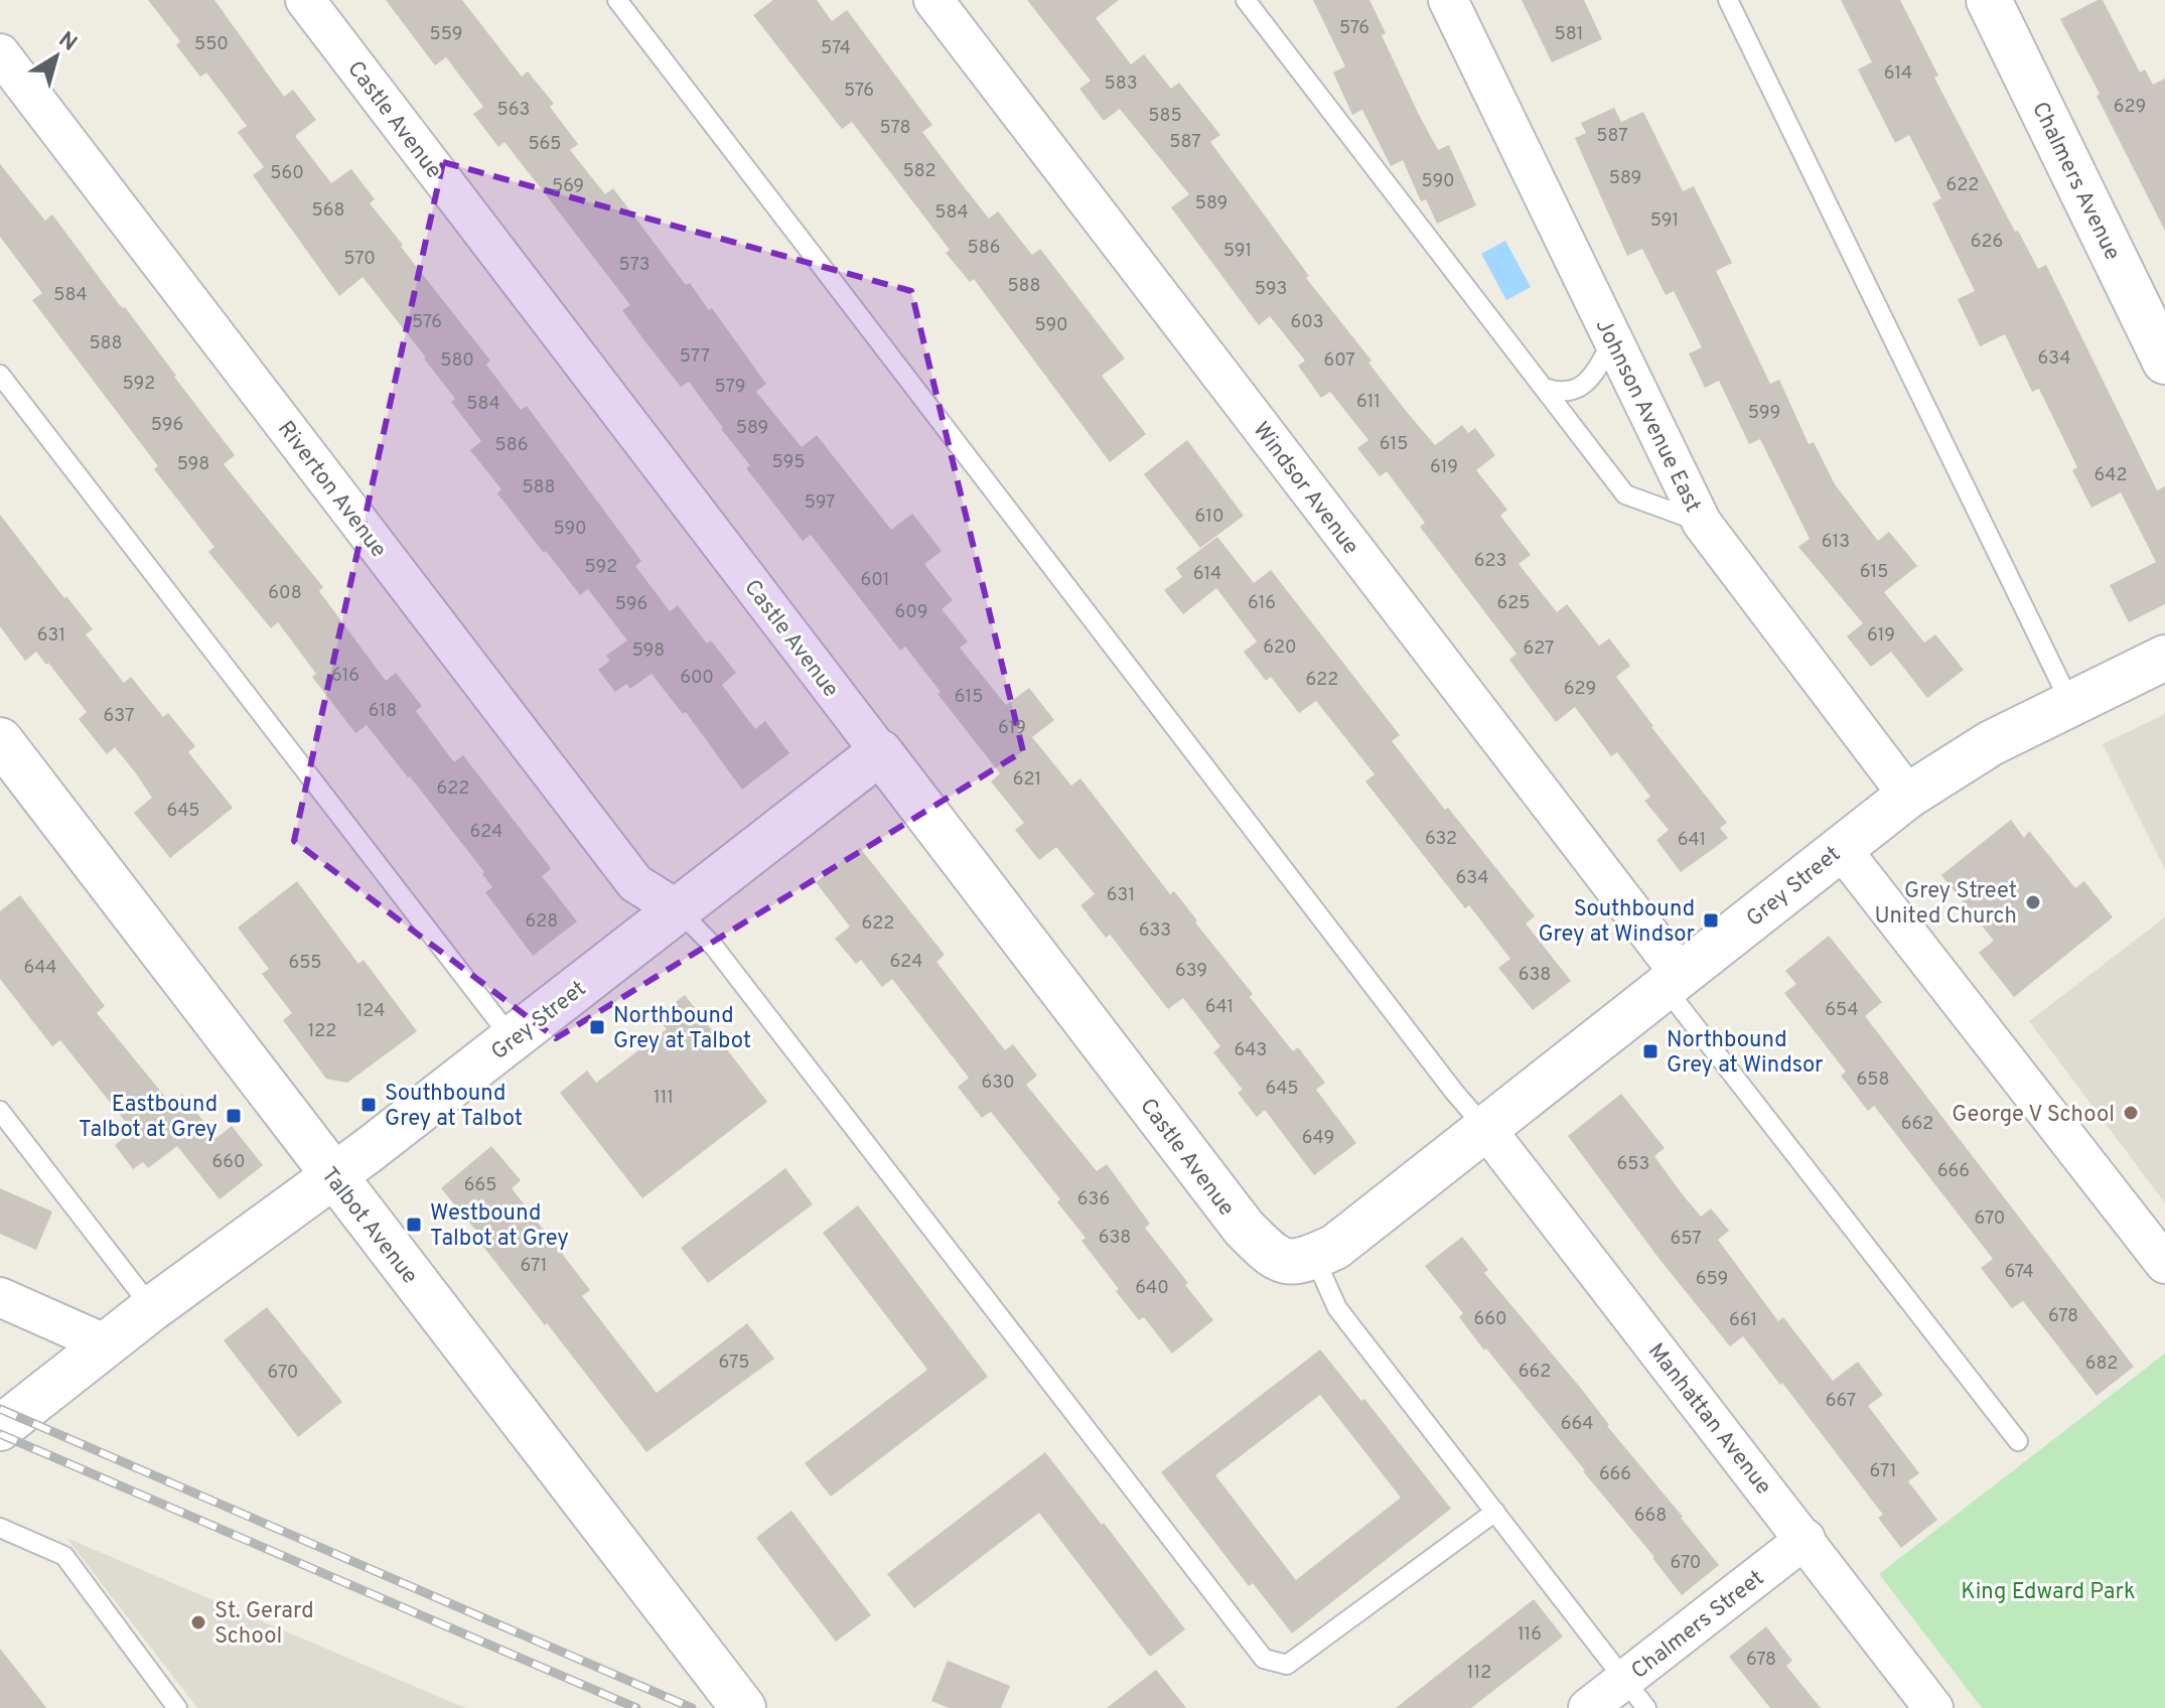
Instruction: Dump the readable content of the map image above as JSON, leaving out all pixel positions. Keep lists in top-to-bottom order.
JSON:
{
  "streets": {
    "street": [
      "Castle Avenue",
      "Chalmers Avenue",
      "Johnson Avenue East",
      "Windsor Avenue",
      "Riverton Avenue",
      "Grey Street",
      "Talbot Avenue",
      "Manhattan Avenue",
      "Chalmers Street"
    ]
  },
  "crossings": [
    ["Castle Avenue", "Grey Street"],
    ["Johnson Avenue East", "Grey Street"],
    ["Windsor Avenue", "Grey Street"],
    ["Riverton Avenue", "Grey Street"],
    ["Grey Street", "Talbot Avenue"],
    ["Grey Street", "Manhattan Avenue"],
    ["Manhattan Avenue", "Chalmers Street"]
  ],
  "parks": ["King Edward Park"],
  "places": {
    "other": ["Grey Street United Church", "George V School", "St. Gerard School"],
    "transit": [
      "Southbound Grey at Windsor",
      "Northbound Grey at Talbot",
      "Northbound Grey at Windsor",
      "Southbound Grey at Talbot",
      "Eastbound Talbot at Grey",
      "Westbound Talbot at Grey"
    ]
  },
  "house_numbers": [
    "576",
    "559",
    "581",
    "550",
    "574",
    "614",
    "583",
    "576",
    "629",
    "563",
    "585",
    "578",
    "587",
    "587",
    "565",
    "582",
    "560",
    "589",
    "590",
    "622",
    "569",
    "589",
    "568",
    "584",
    "591",
    "626",
    "586",
    "591",
    "570",
    "573",
    "588",
    "593",
    "584",
    "576",
    "603",
    "590",
    "588",
    "577",
    "634",
    "580",
    "607",
    "592",
    "579",
    "611",
    "584",
    "599",
    "596",
    "589",
    "615",
    "586",
    "595",
    "598",
    "619",
    "642",
    "588",
    "597",
    "610",
    "590",
    "613",
    "623",
    "592",
    "615",
    "614",
    "601",
    "608",
    "616",
    "625",
    "596",
    "609",
    "631",
    "619",
    "620",
    "627",
    "598",
    "616",
    "600",
    "622",
    "629",
    "615",
    "618",
    "637",
    "619",
    "621",
    "622",
    "645",
    "624",
    "632",
    "641",
    "634",
    "631",
    "628",
    "622",
    "633",
    "624",
    "655",
    "644",
    "639",
    "638",
    "641",
    "654",
    "124",
    "122",
    "643",
    "658",
    "630",
    "645",
    "111",
    "662",
    "649",
    "660",
    "653",
    "666",
    "665",
    "636",
    "670",
    "638",
    "657",
    "671",
    "674",
    "659",
    "640",
    "678",
    "660",
    "661",
    "675",
    "682",
    "662",
    "670",
    "667",
    "664",
    "671",
    "666",
    "668",
    "670",
    "116",
    "678",
    "112"
  ],
  "north": "top right"
}
